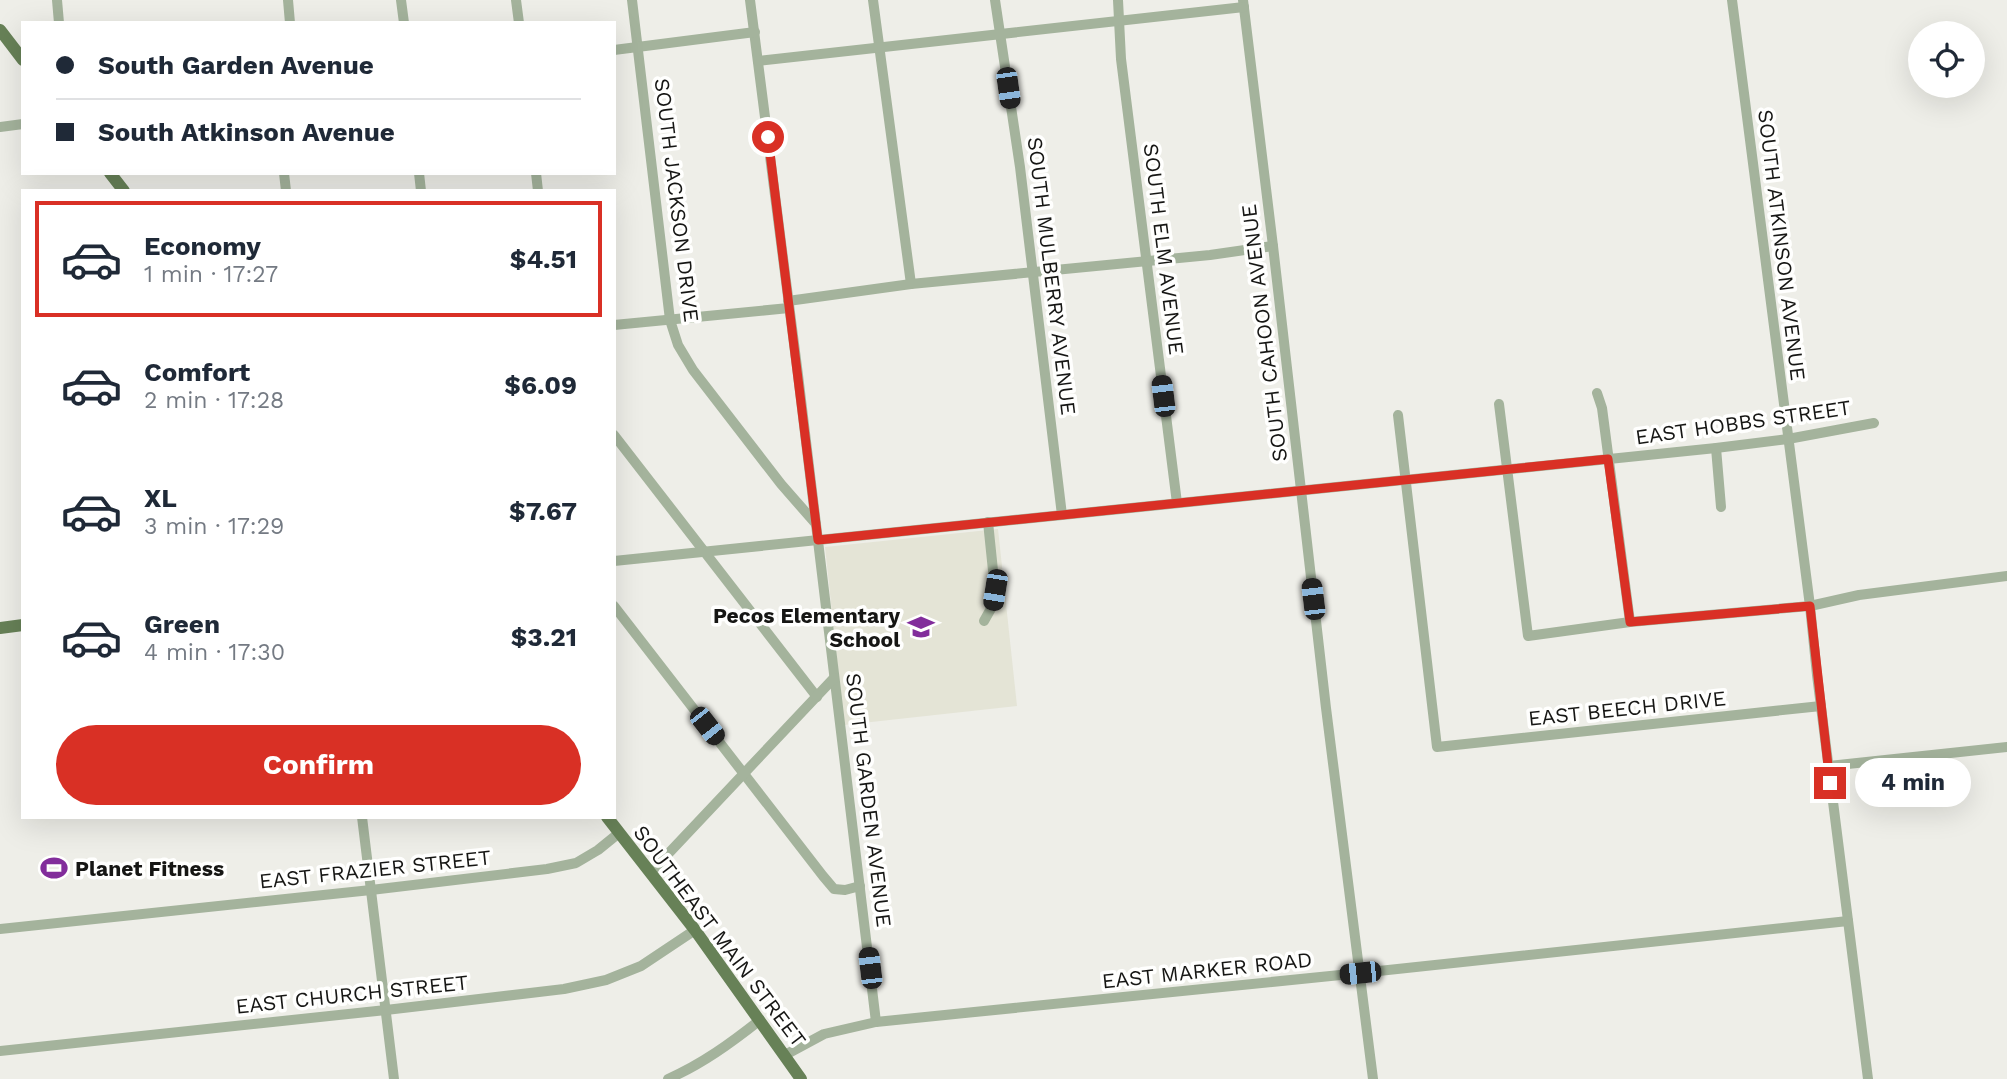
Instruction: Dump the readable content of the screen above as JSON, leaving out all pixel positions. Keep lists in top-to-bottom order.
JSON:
{
  "streets": {
    "main road": ["SOUTHEAST MAIN STREET"],
    "street": [
      "SOUTH JACKSON DRIVE",
      "SOUTH ATKINSON AVENUE",
      "SOUTH ELM AVENUE",
      "SOUTH MULBERRY AVENUE",
      "SOUTH CAHOON AVENUE",
      "EAST HOBBS STREET",
      "EAST BEECH DRIVE",
      "SOUTH GARDEN AVENUE",
      "EAST FRAZIER STREET",
      "EAST MARKER ROAD",
      "EAST CHURCH STREET"
    ]
  },
  "crossings": [
    ["SOUTH JACKSON DRIVE", "SOUTH GARDEN AVENUE"],
    ["SOUTH ATKINSON AVENUE", "EAST HOBBS STREET"],
    ["SOUTH ATKINSON AVENUE", "EAST BEECH DRIVE"],
    ["SOUTH ATKINSON AVENUE", "EAST MARKER ROAD"],
    ["SOUTH ELM AVENUE", "EAST HOBBS STREET"],
    ["SOUTH MULBERRY AVENUE", "EAST HOBBS STREET"],
    ["SOUTH CAHOON AVENUE", "EAST HOBBS STREET"],
    ["SOUTH CAHOON AVENUE", "EAST MARKER ROAD"],
    ["EAST HOBBS STREET", "EAST BEECH DRIVE"],
    ["EAST HOBBS STREET", "SOUTH GARDEN AVENUE"],
    ["SOUTH GARDEN AVENUE", "EAST MARKER ROAD"],
    ["EAST FRAZIER STREET", "SOUTHEAST MAIN STREET"],
    ["SOUTHEAST MAIN STREET", "EAST MARKER ROAD"],
    ["SOUTHEAST MAIN STREET", "EAST CHURCH STREET"]
  ],
  "places": {
    "school or university": ["Pecos Elementary School"],
    "sports": ["Planet Fitness"]
  },
  "page": {
    "banner": ["South Garden Avenue", "South Atkinson Avenue"],
    "list": [
      {
        "name": "Economy",
        "note": "1 min · 17:27",
        "value": "$4.51"
      },
      {
        "name": "Comfort",
        "note": "2 min · 17:28",
        "value": "$6.09"
      },
      {
        "name": "XL",
        "note": "3 min · 17:29",
        "value": "$7.67"
      },
      {
        "name": "Green",
        "note": "4 min · 17:30",
        "value": "$3.21"
      }
    ],
    "buttons": "Confirm",
    "bubble": "4 min"
  }
}
